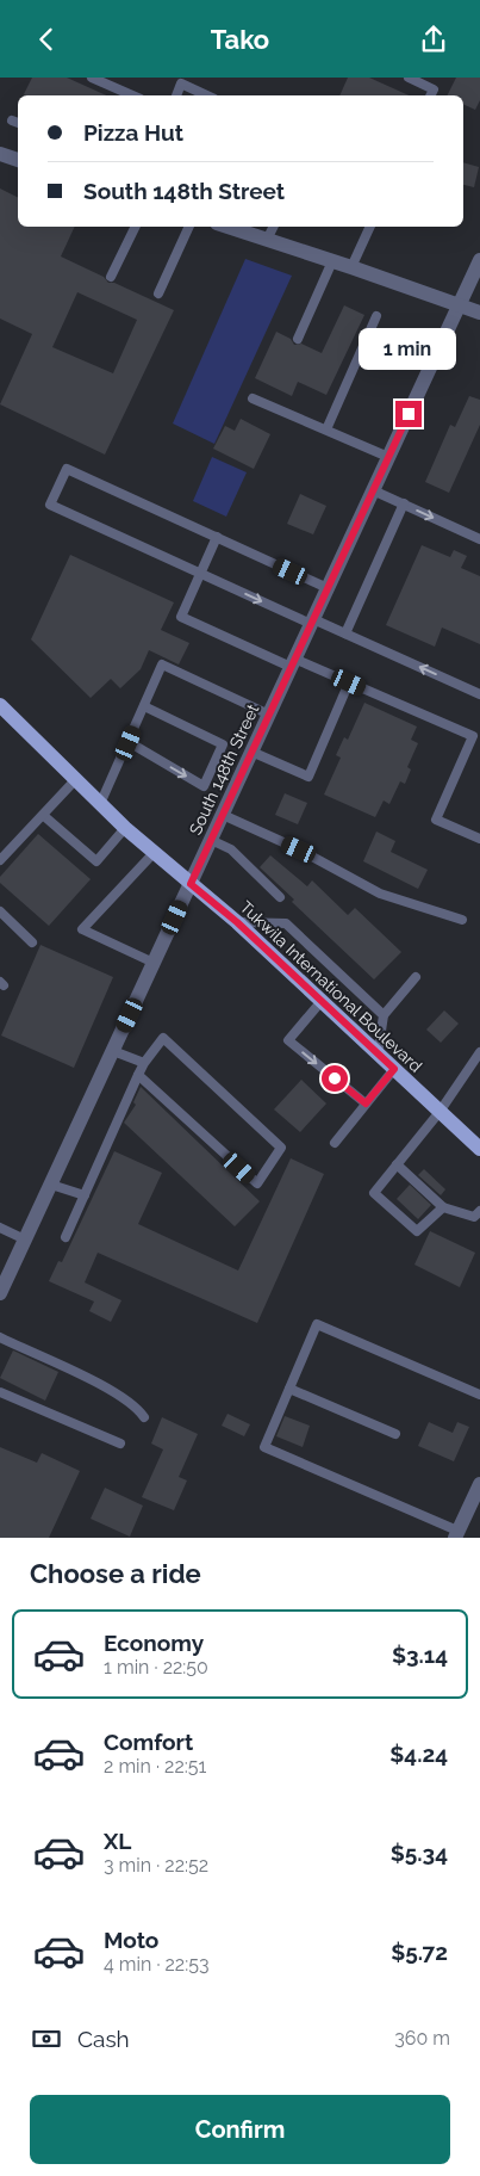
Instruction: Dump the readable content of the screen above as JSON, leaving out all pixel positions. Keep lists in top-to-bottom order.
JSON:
{
  "streets": {
    "main road": ["Tukwila International Boulevard"],
    "street": ["South 148th Street"]
  },
  "crossings": [
    ["South 148th Street", "Tukwila International Boulevard"]
  ],
  "page": {
    "header": "Tako",
    "banner": ["Pizza Hut", "South 148th Street"],
    "bubble": "1 min",
    "heading": "Choose a ride",
    "list": [
      {
        "name": "Economy",
        "note": "1 min · 22:50",
        "value": "$3.14"
      },
      {
        "name": "Comfort",
        "note": "2 min · 22:51",
        "value": "$4.24"
      },
      {
        "name": "XL",
        "note": "3 min · 22:52",
        "value": "$5.34"
      },
      {
        "name": "Moto",
        "note": "4 min · 22:53",
        "value": "$5.72"
      }
    ],
    "pay": ["Cash", "360 m"],
    "buttons": "Confirm"
  }
}
